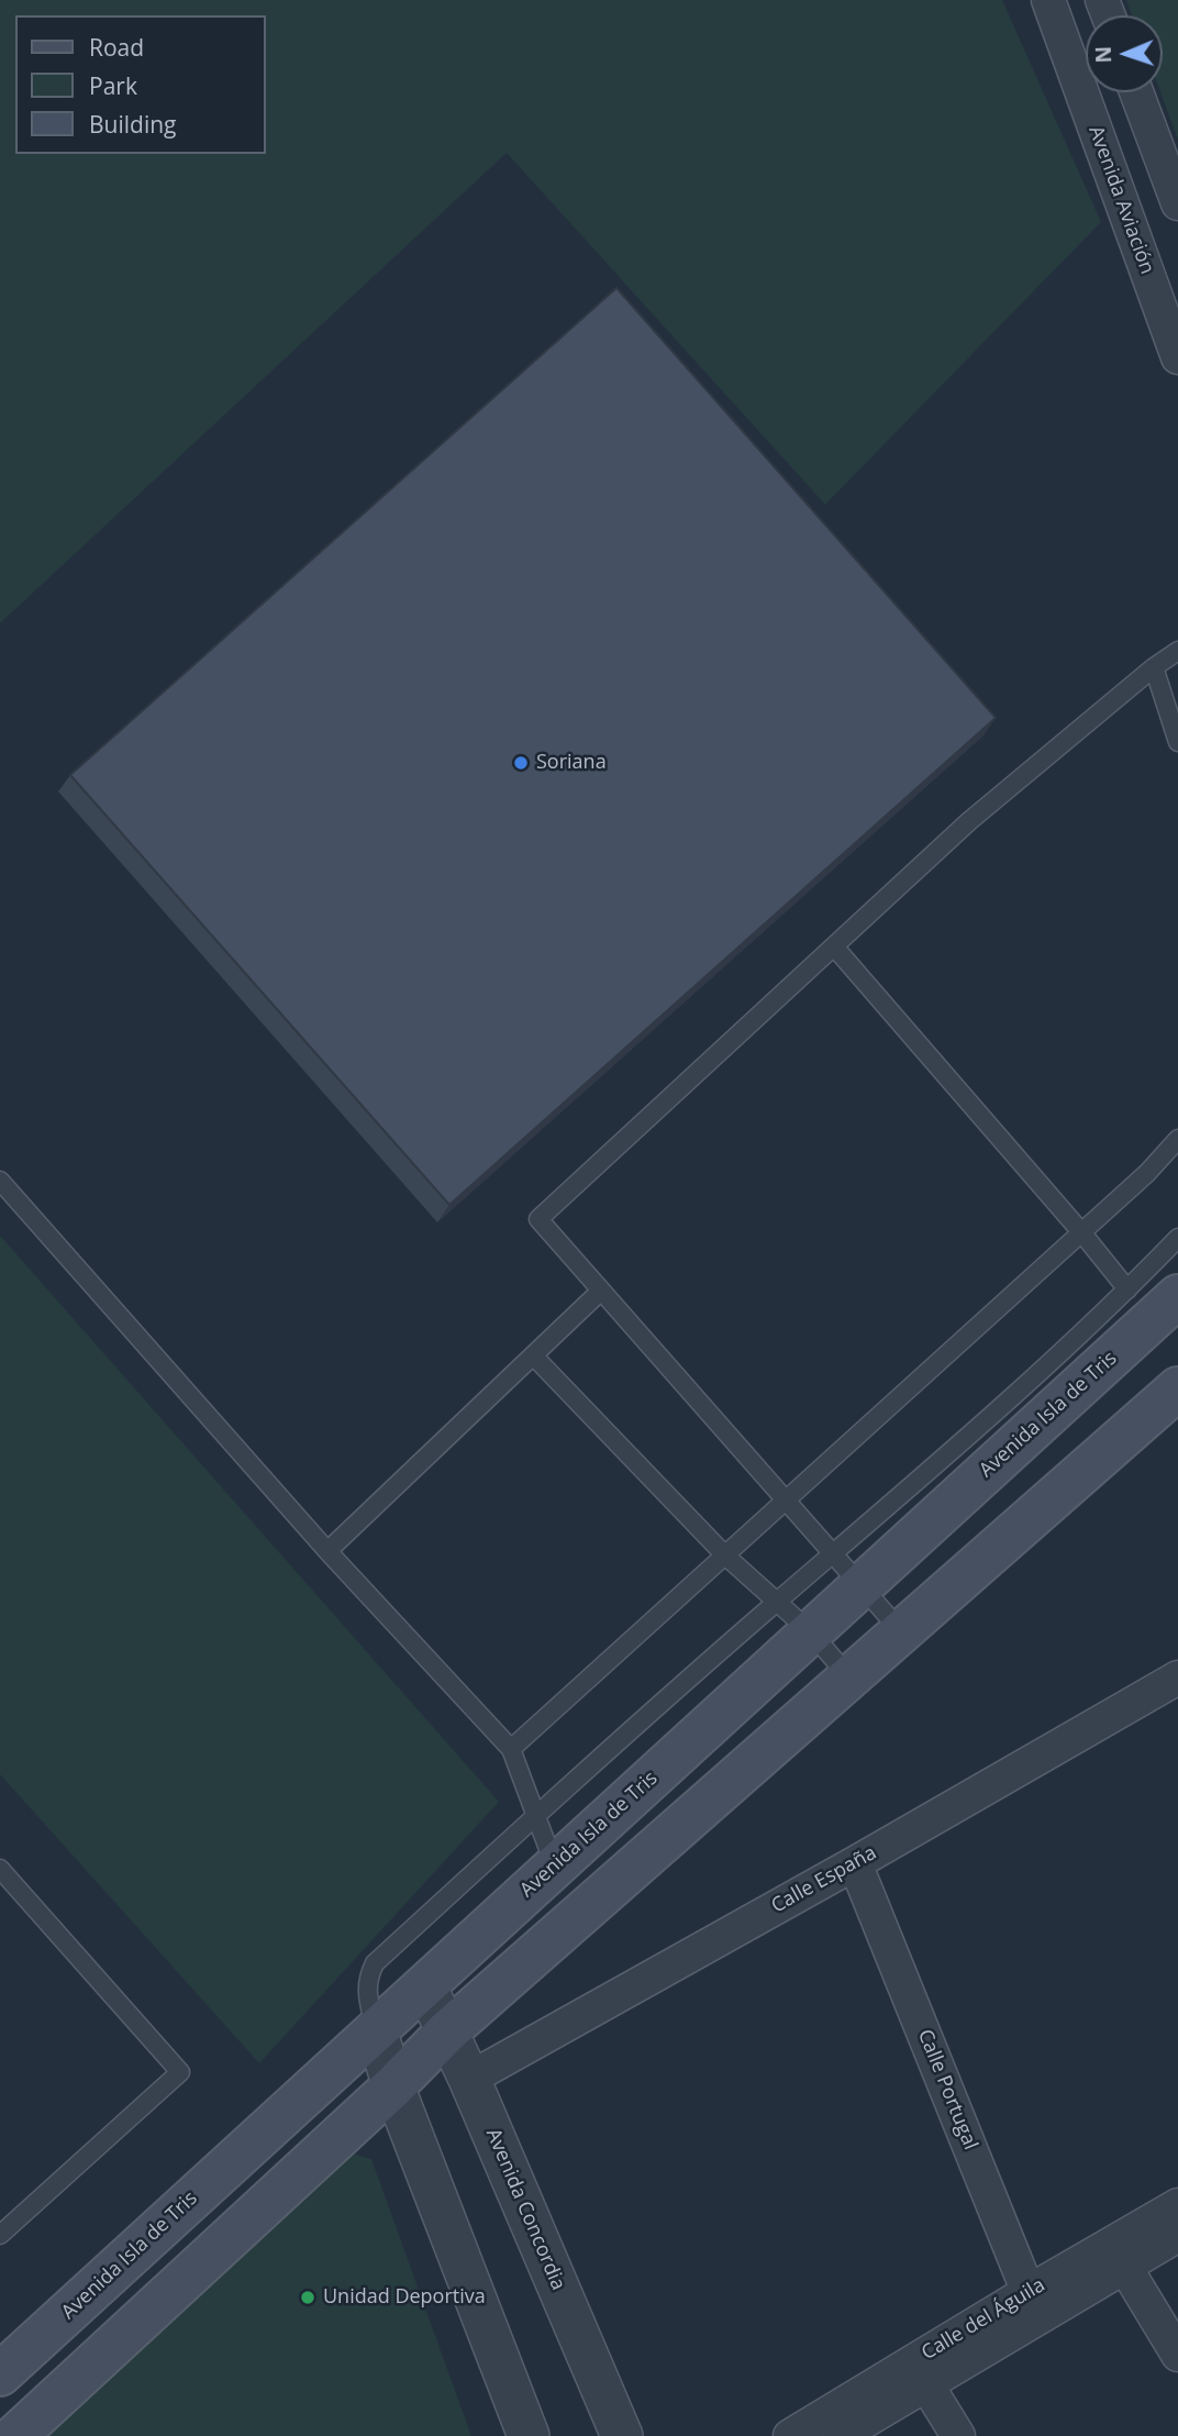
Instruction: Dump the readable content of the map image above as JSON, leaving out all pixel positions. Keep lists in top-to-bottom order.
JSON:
{
  "streets": {
    "main road": ["Avenida Isla de Tris"],
    "street": [
      "Avenida Aviación",
      "Calle España",
      "Calle Portugal",
      "Avenida Concordia",
      "Calle del Águila"
    ]
  },
  "crossings": [
    ["Avenida Isla de Tris", "Avenida Concordia"],
    ["Calle España", "Calle Portugal"],
    ["Calle España", "Avenida Concordia"],
    ["Calle Portugal", "Calle del Águila"]
  ],
  "places": ["Soriana", "Unidad Deportiva"],
  "legend": ["Road", "Park", "Building"],
  "north": "left"
}
